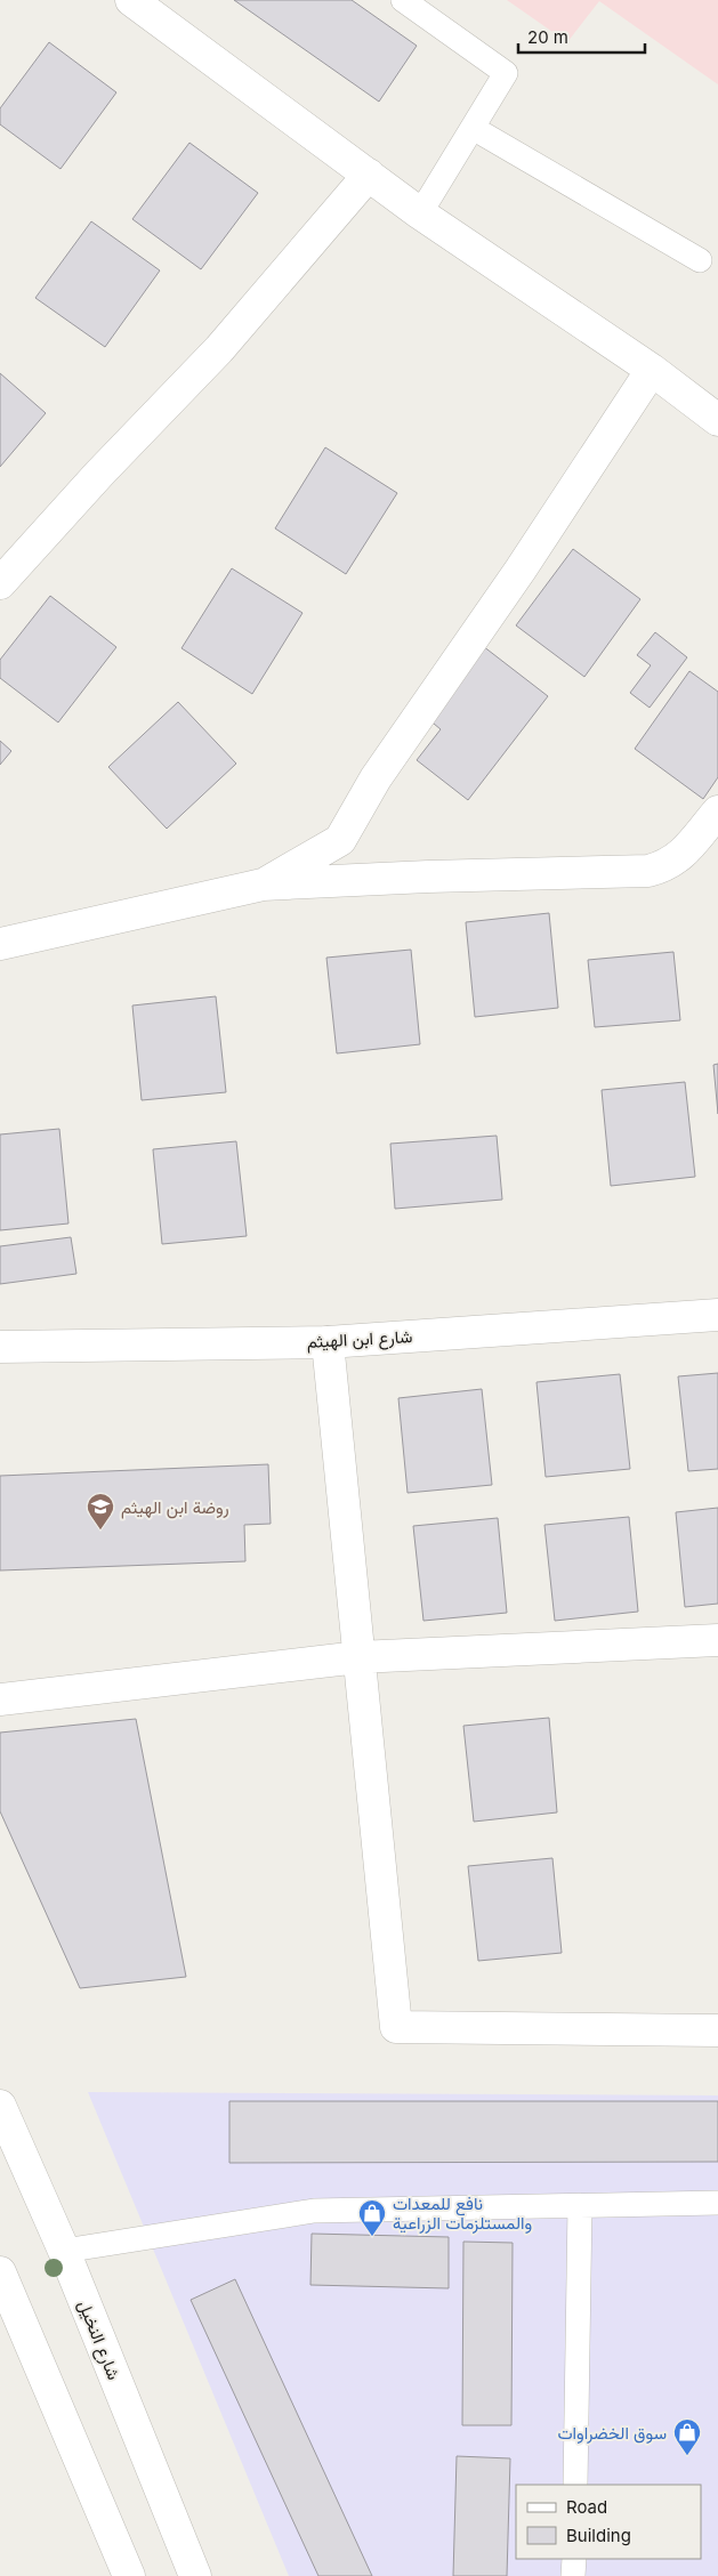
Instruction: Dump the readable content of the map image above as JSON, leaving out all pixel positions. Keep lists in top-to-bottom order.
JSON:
{
  "streets": {
    "street": ["شارع ابن الهيثم", "شارع النخيل"]
  },
  "places": {
    "school or university": ["روضة ابن الهيثم"],
    "shop": ["نافع للمعدات والمستلزمات الزراعية", "سوق الخضراوات"]
  },
  "legend": ["Road", "Building"],
  "scale_bar": "20 m"
}
